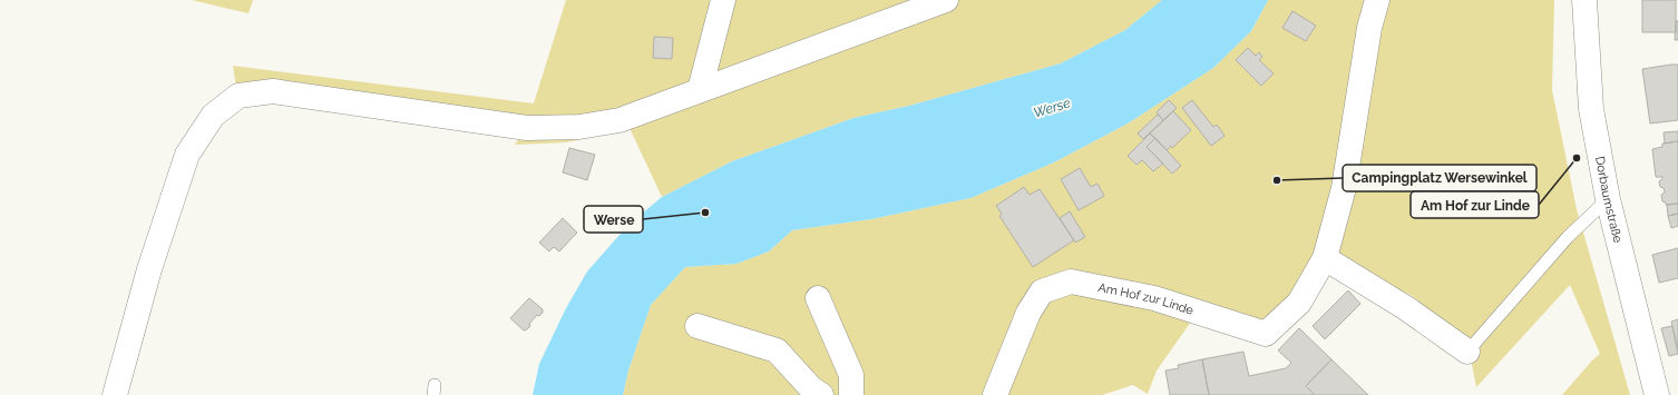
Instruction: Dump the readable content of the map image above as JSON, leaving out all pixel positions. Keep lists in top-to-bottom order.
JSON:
{
  "streets": {
    "street": ["Dorbaumstraße", "Am Hof zur Linde"]
  },
  "water": ["Werse"],
  "places": ["Am Hof zur Linde", "Campingplatz Wersewinkel", "Werse"]
}
